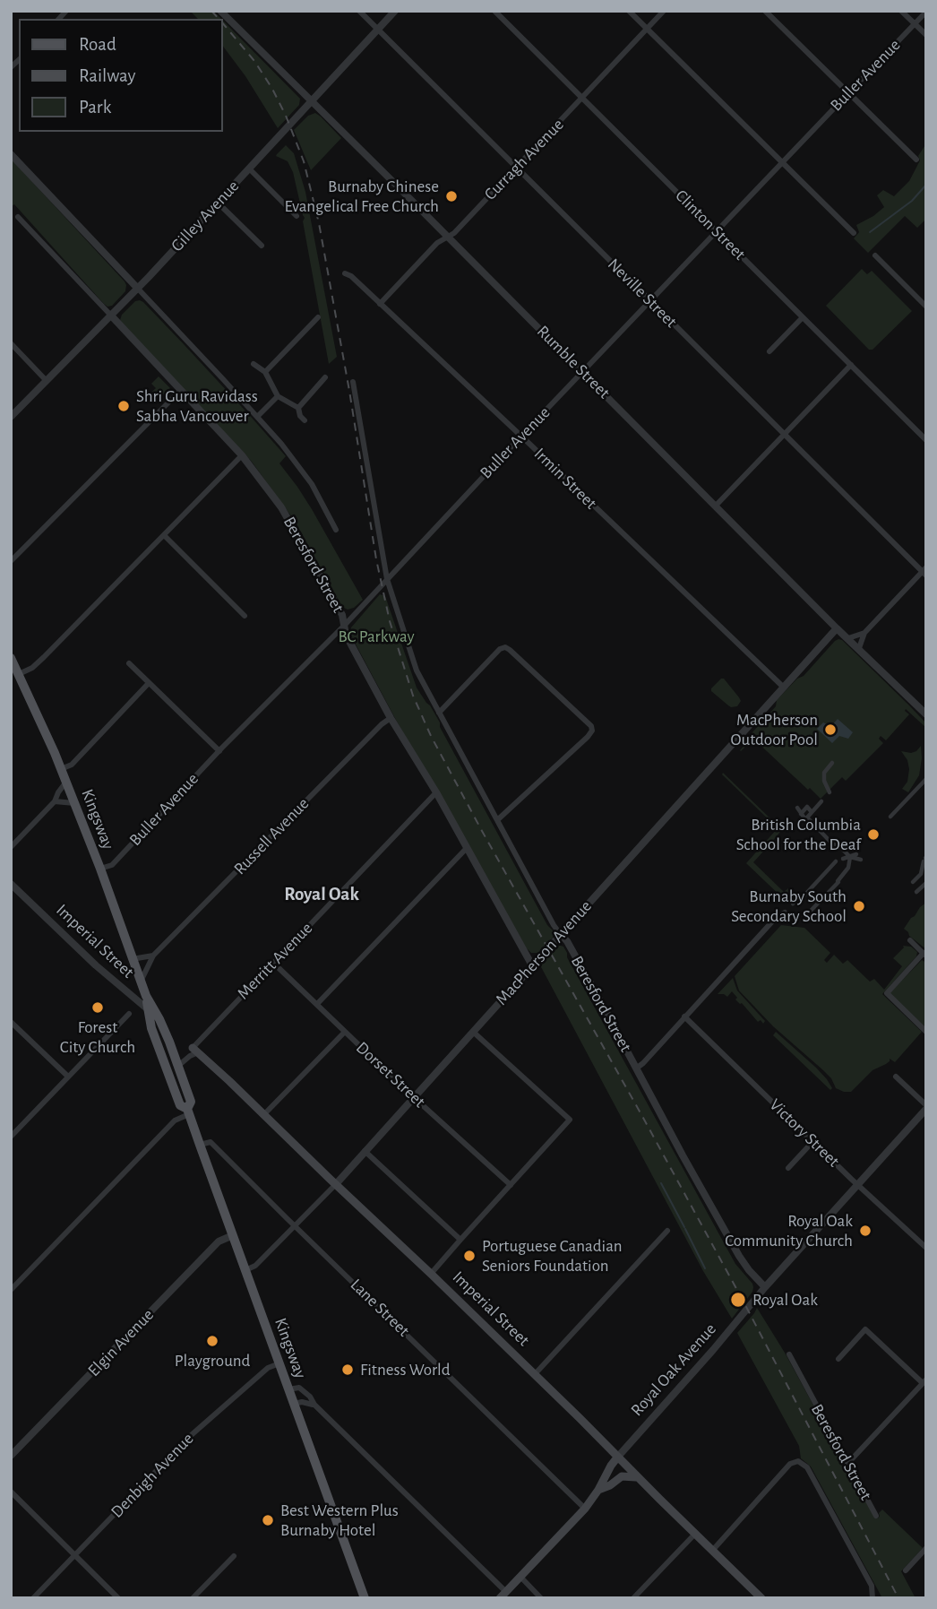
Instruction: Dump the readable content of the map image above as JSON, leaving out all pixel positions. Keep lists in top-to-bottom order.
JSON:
{
  "streets": {
    "main road": ["Kingsway", "Imperial Street", "Royal Oak Avenue"],
    "street": [
      "Buller Avenue",
      "Curragh Avenue",
      "Gilley Avenue",
      "Clinton Street",
      "Neville Street",
      "Rumble Street",
      "Irmin Street",
      "Beresford Street",
      "Russell Avenue",
      "MacPherson Avenue",
      "Merritt Avenue",
      "Dorset Street",
      "Victory Street",
      "Lane Street",
      "Elgin Avenue",
      "Denbigh Avenue"
    ]
  },
  "crossings": [
    ["Buller Avenue", "Clinton Street"],
    ["Buller Avenue", "Neville Street"],
    ["Buller Avenue", "Rumble Street"],
    ["Buller Avenue", "Irmin Street"],
    ["Buller Avenue", "Beresford Street"],
    ["Buller Avenue", "Kingsway"],
    ["Curragh Avenue", "Clinton Street"],
    ["Curragh Avenue", "Neville Street"],
    ["Curragh Avenue", "Rumble Street"],
    ["Curragh Avenue", "Irmin Street"],
    ["Gilley Avenue", "Neville Street"],
    ["Gilley Avenue", "Rumble Street"],
    ["Gilley Avenue", "Beresford Street"],
    ["Rumble Street", "MacPherson Avenue"],
    ["Irmin Street", "MacPherson Avenue"],
    ["Beresford Street", "Russell Avenue"],
    ["Beresford Street", "MacPherson Avenue"],
    ["Beresford Street", "Merritt Avenue"],
    ["Beresford Street", "Royal Oak Avenue"],
    ["Kingsway", "Russell Avenue"],
    ["Kingsway", "Imperial Street"],
    ["Kingsway", "MacPherson Avenue"],
    ["Kingsway", "Merritt Avenue"],
    ["Kingsway", "Lane Street"],
    ["Kingsway", "Elgin Avenue"],
    ["Kingsway", "Denbigh Avenue"],
    ["Imperial Street", "MacPherson Avenue"],
    ["Imperial Street", "Merritt Avenue"],
    ["Imperial Street", "Royal Oak Avenue"],
    ["MacPherson Avenue", "Dorset Street"],
    ["MacPherson Avenue", "Lane Street"],
    ["Merritt Avenue", "Dorset Street"],
    ["Victory Street", "Royal Oak Avenue"],
    ["Lane Street", "Royal Oak Avenue"]
  ],
  "districts": ["Royal Oak"],
  "parks": ["BC Parkway"],
  "places": [
    "Burnaby Chinese Evangelical Free Church",
    "Shri Guru Ravidass Sabha Vancouver",
    "MacPherson Outdoor Pool",
    "British Columbia School for the Deaf",
    "Burnaby South Secondary School",
    "Forest City Church",
    "Royal Oak Community Church",
    "Portuguese Canadian Seniors Foundation",
    "Royal Oak",
    "Playground",
    "Fitness World",
    "Best Western Plus Burnaby Hotel"
  ],
  "legend": ["Road", "Railway", "Park"]
}
